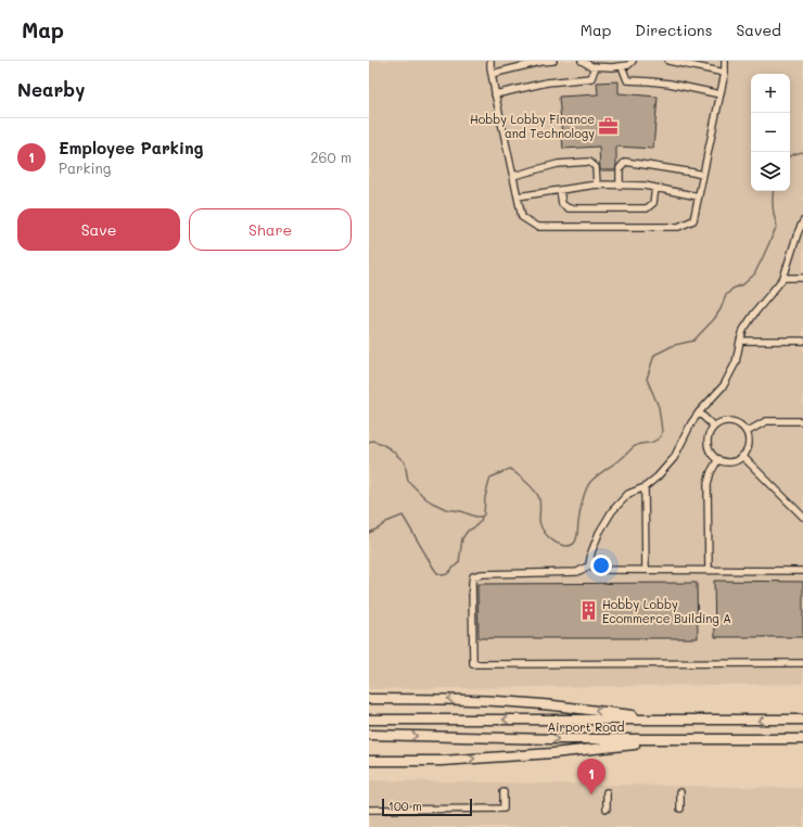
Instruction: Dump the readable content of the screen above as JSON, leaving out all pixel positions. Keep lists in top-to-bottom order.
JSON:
{
  "streets": {
    "highway": ["Airport Road"]
  },
  "places": {
    "office": ["Hobby Lobby Finance and Technology"],
    "building": ["Hobby Lobby Ecommerce Building A"]
  },
  "scale_bar": "100 m",
  "page": {
    "header": "Map",
    "nav": ["Map", "Directions", "Saved"],
    "heading": "Nearby",
    "map_buttons": ["+", "−"],
    "list": [
      {
        "mark": "1",
        "name": "Employee Parking",
        "note": "Parking",
        "value": "260 m"
      }
    ],
    "buttons": ["Save", "Share"],
    "pins": "1",
    "scale": "100 m"
  }
}
